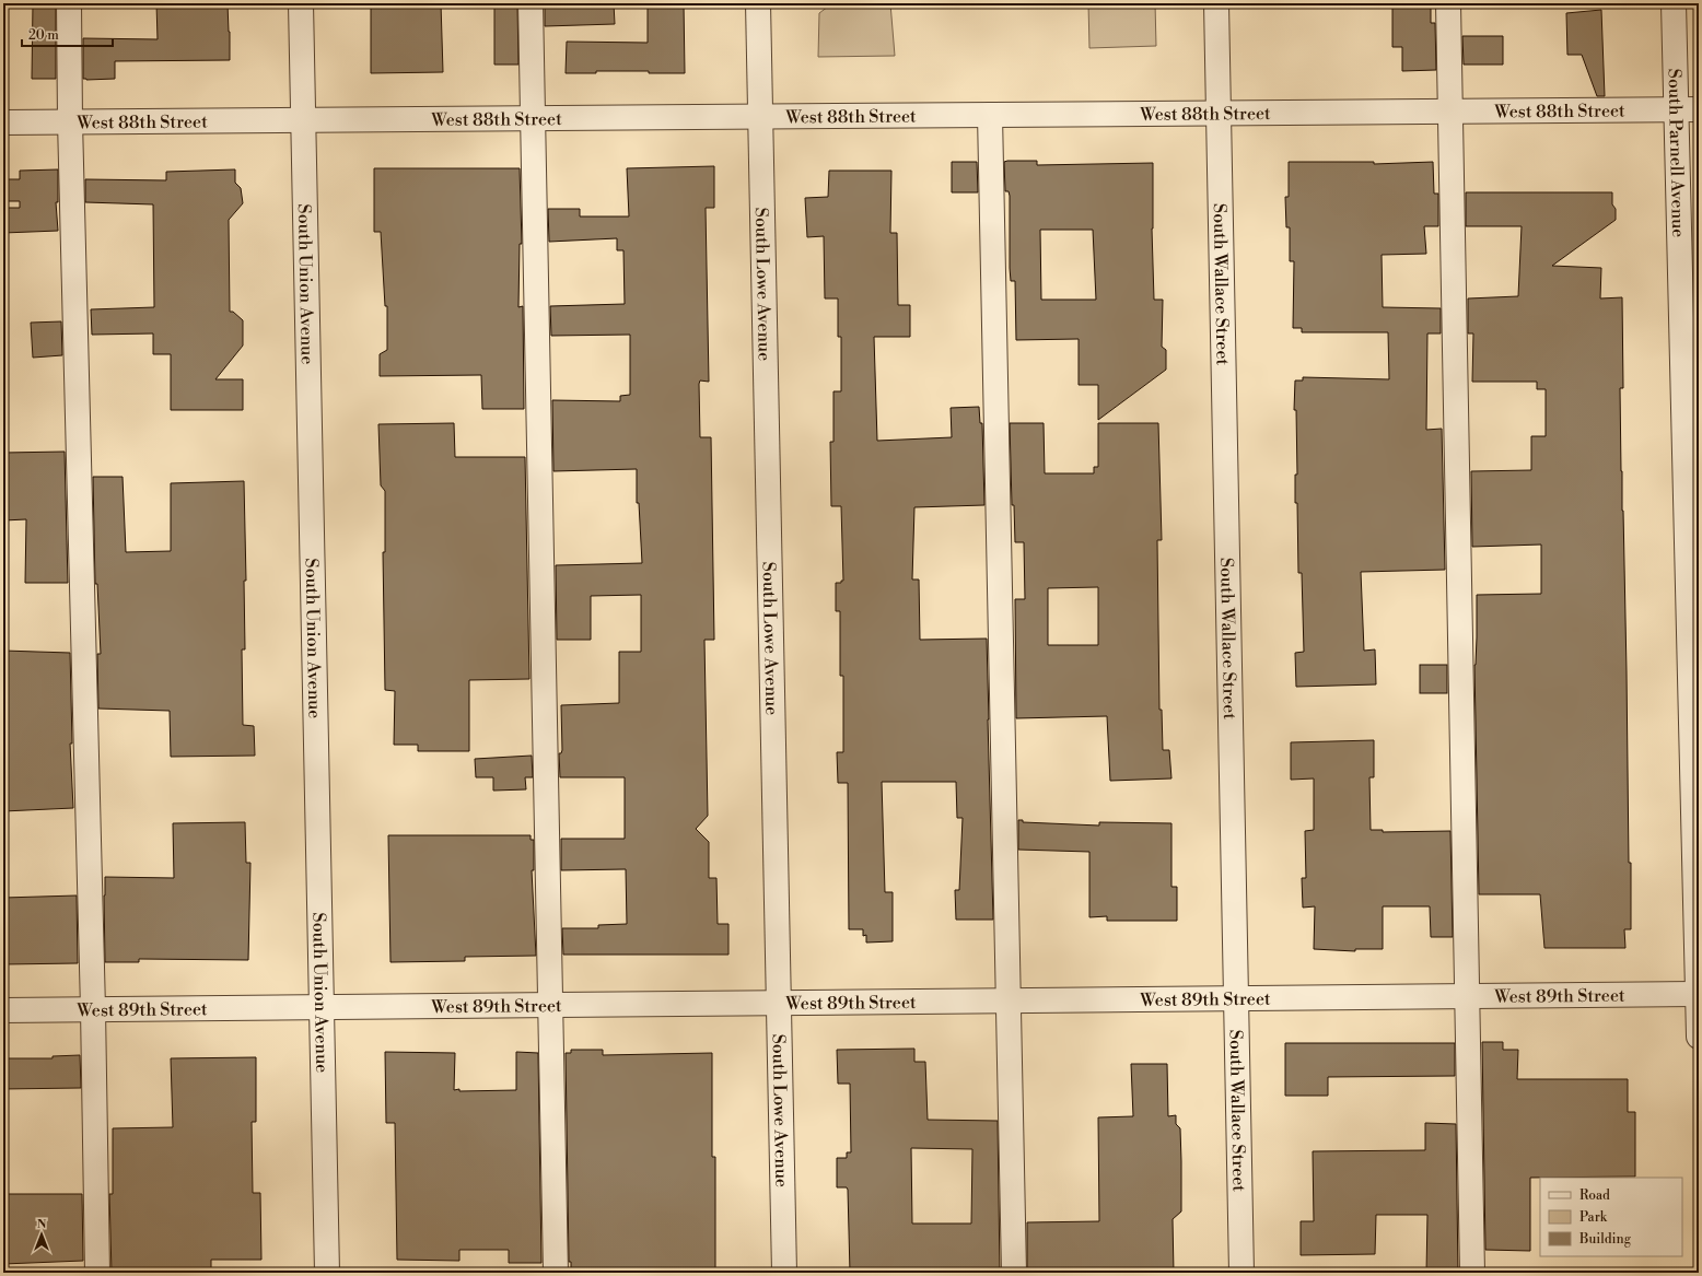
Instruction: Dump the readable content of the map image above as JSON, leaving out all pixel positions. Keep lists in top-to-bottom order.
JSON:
{
  "streets": {
    "street": [
      "West 88th Street",
      "South Parnell Avenue",
      "South Union Avenue",
      "South Lowe Avenue",
      "South Wallace Street",
      "West 89th Street"
    ]
  },
  "crossings": [
    ["West 88th Street", "South Parnell Avenue"],
    ["West 88th Street", "South Union Avenue"],
    ["West 88th Street", "South Lowe Avenue"],
    ["West 88th Street", "South Wallace Street"],
    ["South Parnell Avenue", "West 89th Street"],
    ["South Union Avenue", "West 89th Street"],
    ["South Lowe Avenue", "West 89th Street"],
    ["South Wallace Street", "West 89th Street"]
  ],
  "legend": ["Road", "Park", "Building"],
  "scale_bar": "20 m",
  "north": "top"
}
